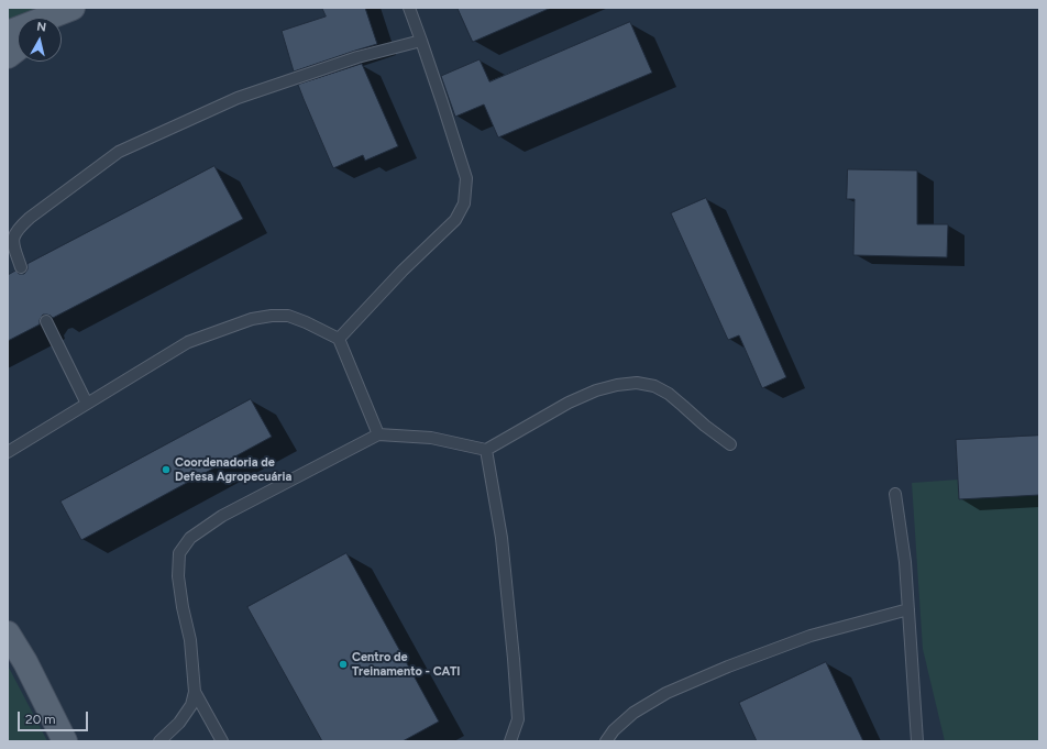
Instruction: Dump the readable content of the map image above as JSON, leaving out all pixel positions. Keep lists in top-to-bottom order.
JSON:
{
  "places": ["Coordenadoria de Defesa Agropecuária", "Centro de Treinamento - CATI"],
  "scale_bar": "20 m",
  "north": "top"
}
